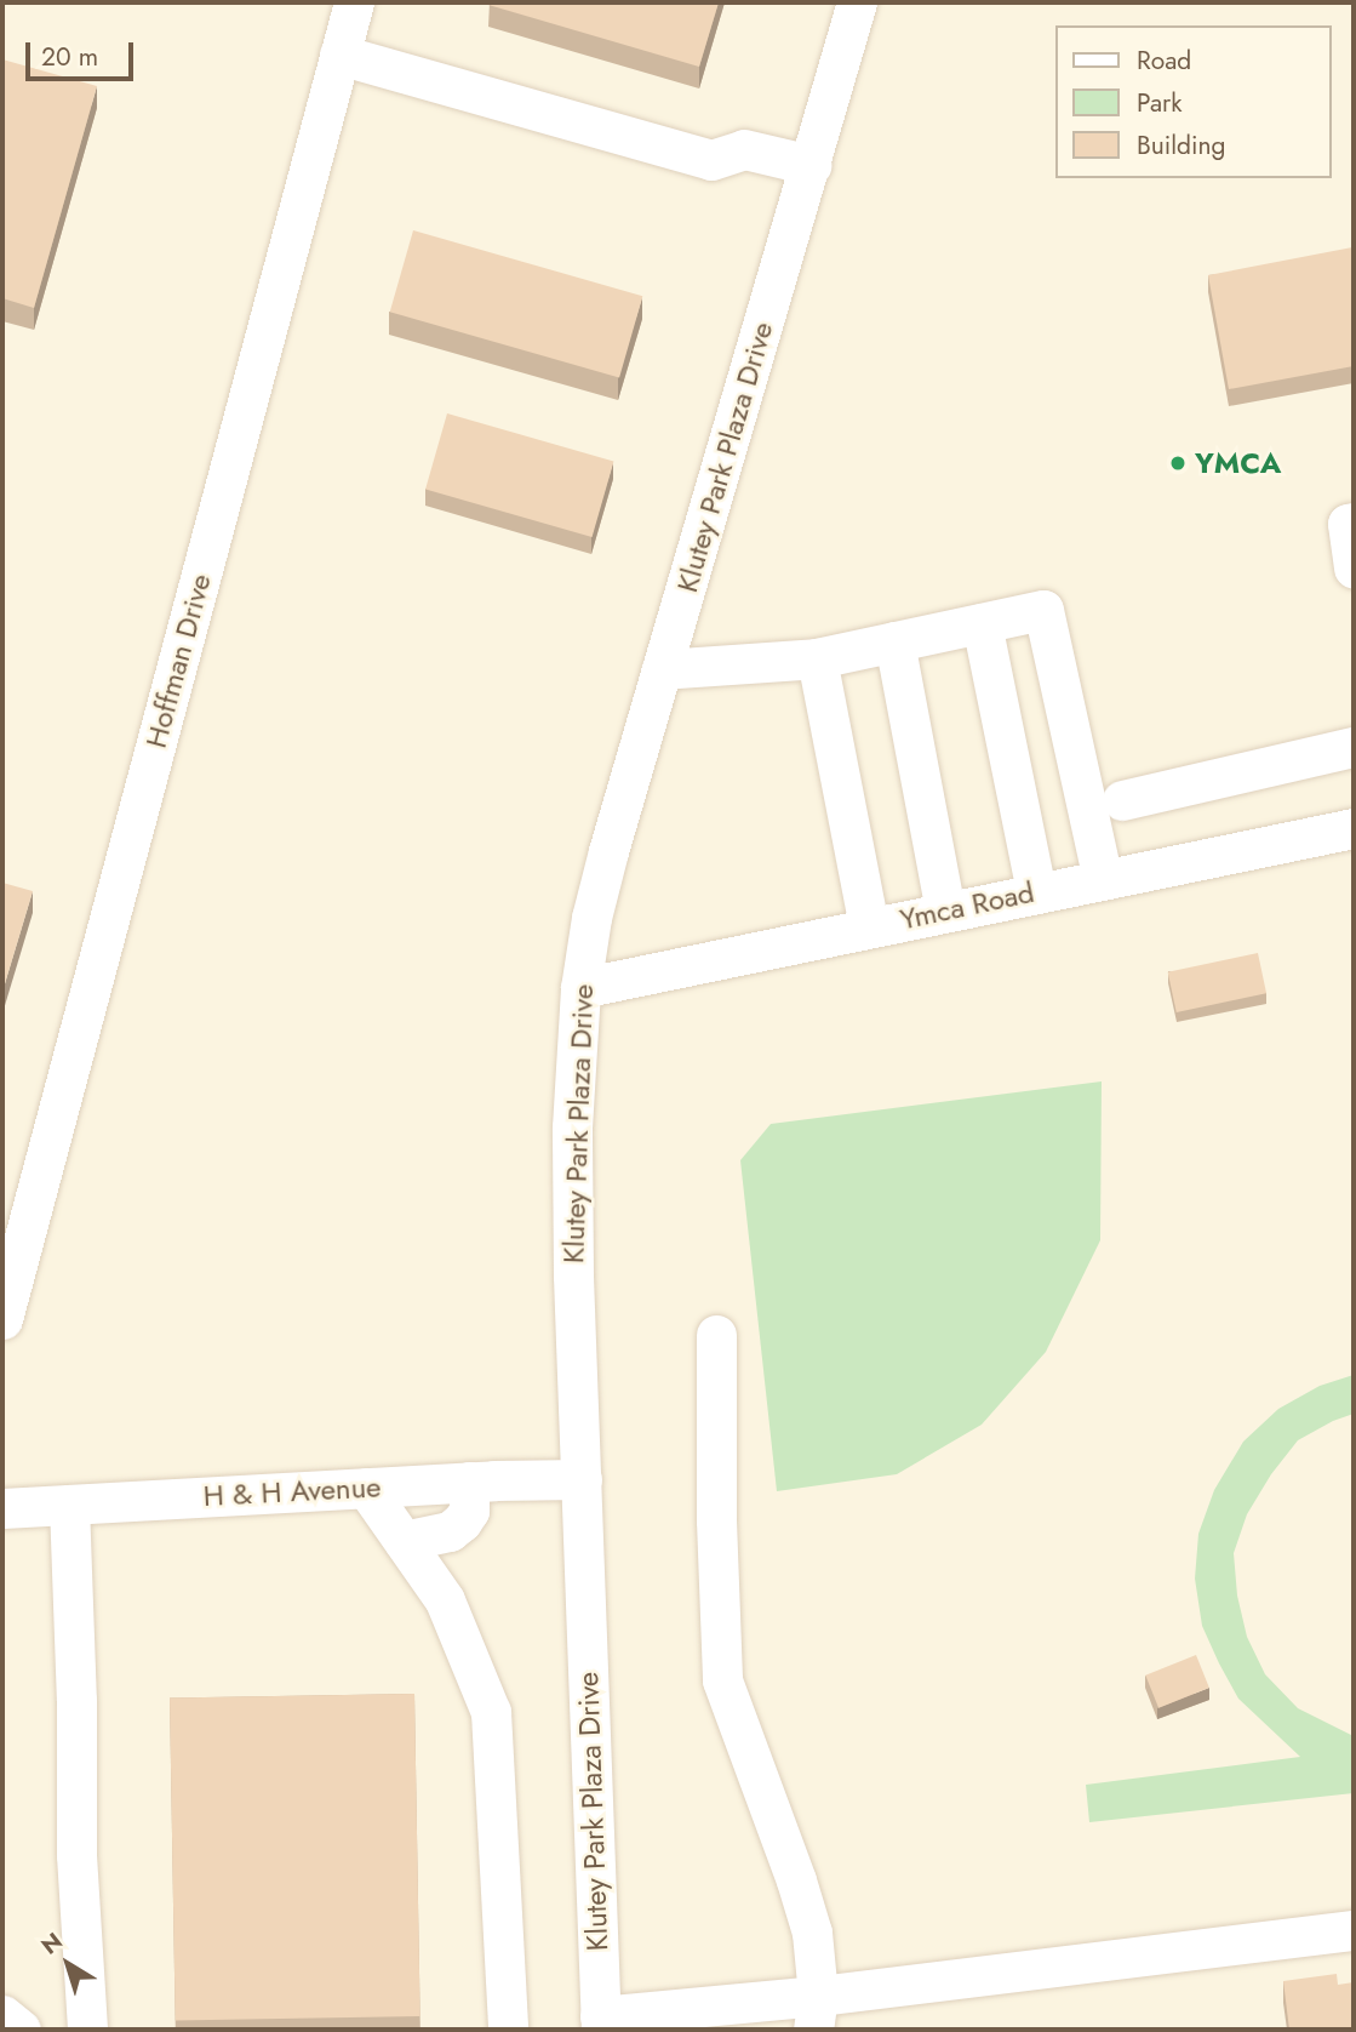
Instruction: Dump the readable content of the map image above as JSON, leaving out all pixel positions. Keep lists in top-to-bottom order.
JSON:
{
  "streets": {
    "street": [
      "Klutey Park Plaza Drive",
      "Hoffman Drive",
      "Ymca Road",
      "H & H Avenue"
    ]
  },
  "crossings": [
    ["Klutey Park Plaza Drive", "Ymca Road"],
    ["Klutey Park Plaza Drive", "H & H Avenue"]
  ],
  "places": ["YMCA"],
  "legend": ["Road", "Park", "Building"],
  "scale_bar": "20 m",
  "north": "top left"
}
